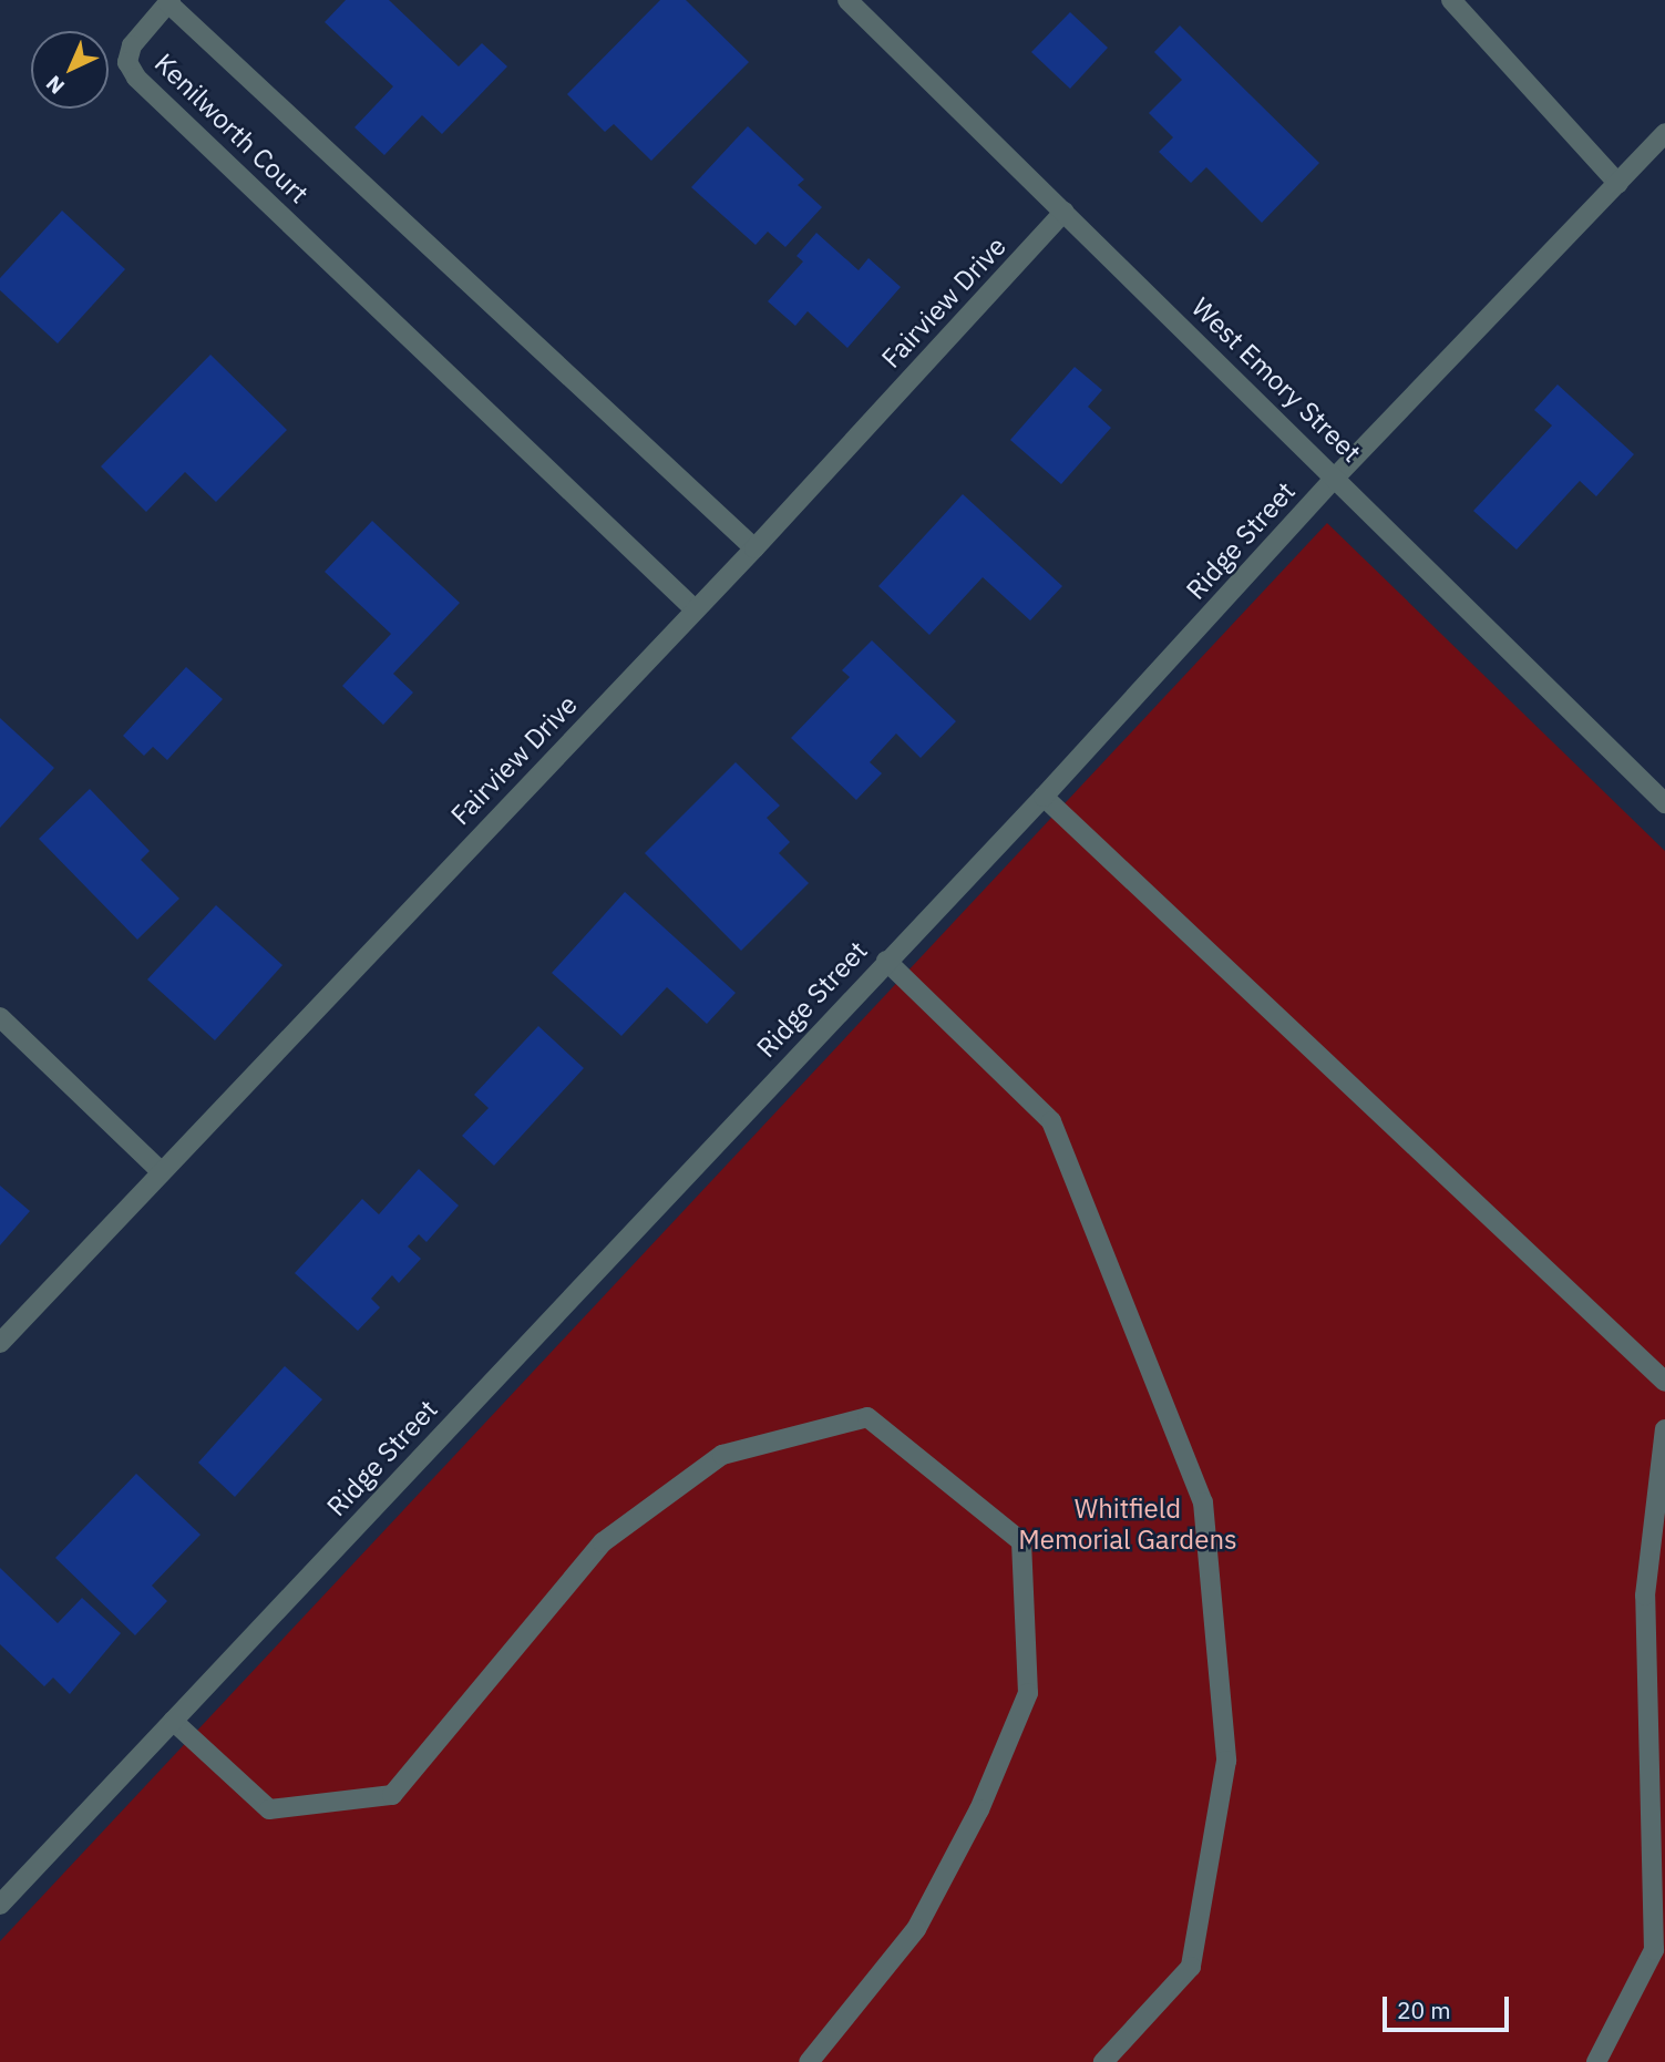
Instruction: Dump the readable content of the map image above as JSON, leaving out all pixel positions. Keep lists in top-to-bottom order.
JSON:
{
  "streets": {
    "street": [
      "Kenilworth Court",
      "Fairview Drive",
      "West Emory Street",
      "Ridge Street"
    ]
  },
  "crossings": [
    ["Kenilworth Court", "Fairview Drive"],
    ["Fairview Drive", "West Emory Street"],
    ["West Emory Street", "Ridge Street"]
  ],
  "parks": ["Whitfield Memorial Gardens"],
  "scale_bar": "20 m",
  "north": "bottom left"
}
